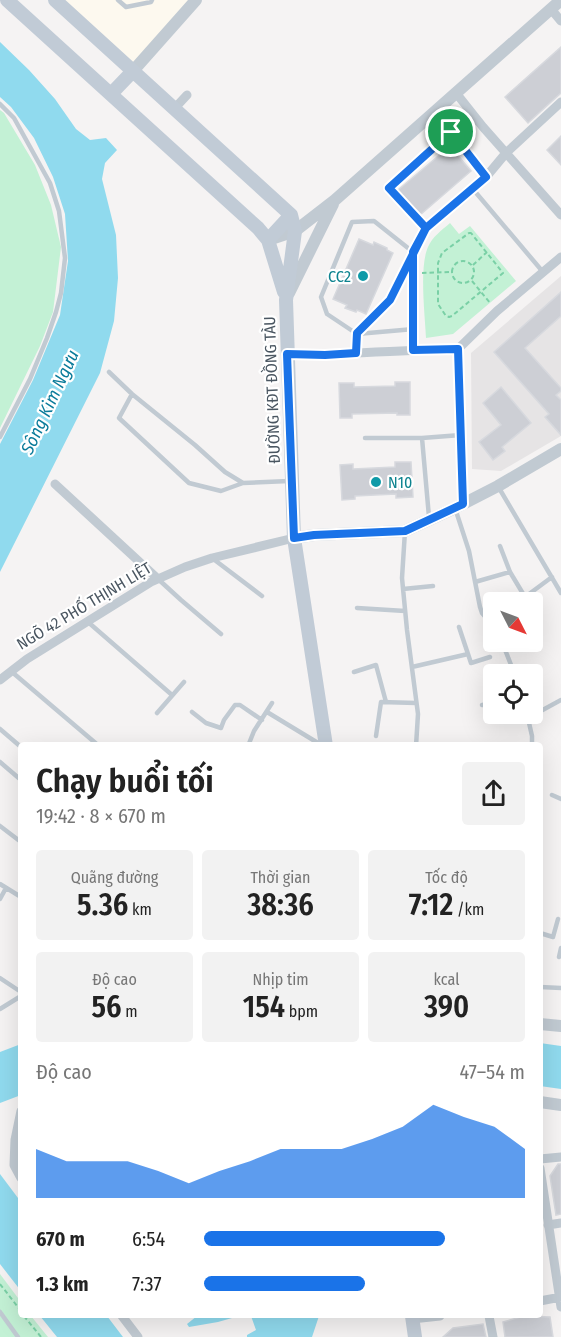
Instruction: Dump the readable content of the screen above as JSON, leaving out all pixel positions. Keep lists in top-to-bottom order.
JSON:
{
  "streets": {
    "main road": ["ĐƯỜNG KĐT ĐỒNG TÀU"],
    "street": ["NGÕ 42 PHỐ THỊNH LIỆT"]
  },
  "crossings": [
    ["ĐƯỜNG KĐT ĐỒNG TÀU", "NGÕ 42 PHỐ THỊNH LIỆT"]
  ],
  "water": ["Sông Kim Ngưu"],
  "places": ["CC2", "N10"],
  "north": "bottom right",
  "page": {
    "heading": ["Chạy buổi tối", "19:42 · 8 × 670 m"],
    "stats": [
      ["Quãng đường", "5.36 km"],
      ["Thời gian", "38:36"],
      ["Tốc độ", "7:12 /km"],
      ["Độ cao", "56 m"],
      ["Nhịp tim", "154 bpm"],
      ["kcal", "390"]
    ],
    "chart": ["Độ cao", "47–54 m"],
    "list": [
      {
        "name": "670 m",
        "note": "6:54"
      },
      {
        "name": "1.3 km",
        "note": "7:37"
      }
    ]
  }
}
